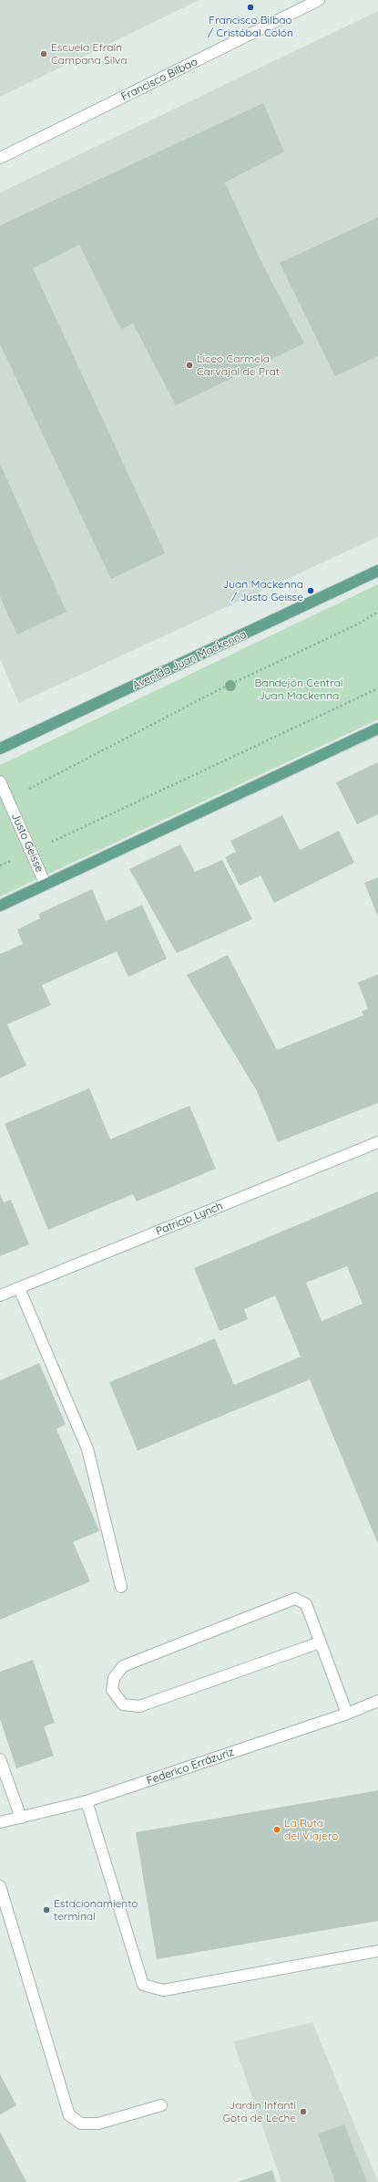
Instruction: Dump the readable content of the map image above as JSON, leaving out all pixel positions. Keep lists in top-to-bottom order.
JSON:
{
  "streets": {
    "main road": ["Avenida Juan Mackenna"],
    "street": [
      "Francisco Bilbao",
      "Justo Geisse",
      "Patricio Lynch",
      "Federico Errázuriz"
    ]
  },
  "parks": ["Bandejón Central Juan Mackenna"],
  "places": [
    "Francisco Bilbao / Cristóbal Colón",
    "Escuela Efraín Campana Silva",
    "Liceo Carmela Carvajal de Prat",
    "Juan Mackenna / Justo Geisse",
    "La Ruta del Viajero",
    "Estacionamiento terminal",
    "Jardin Infanti Gota de Leche"
  ]
}
